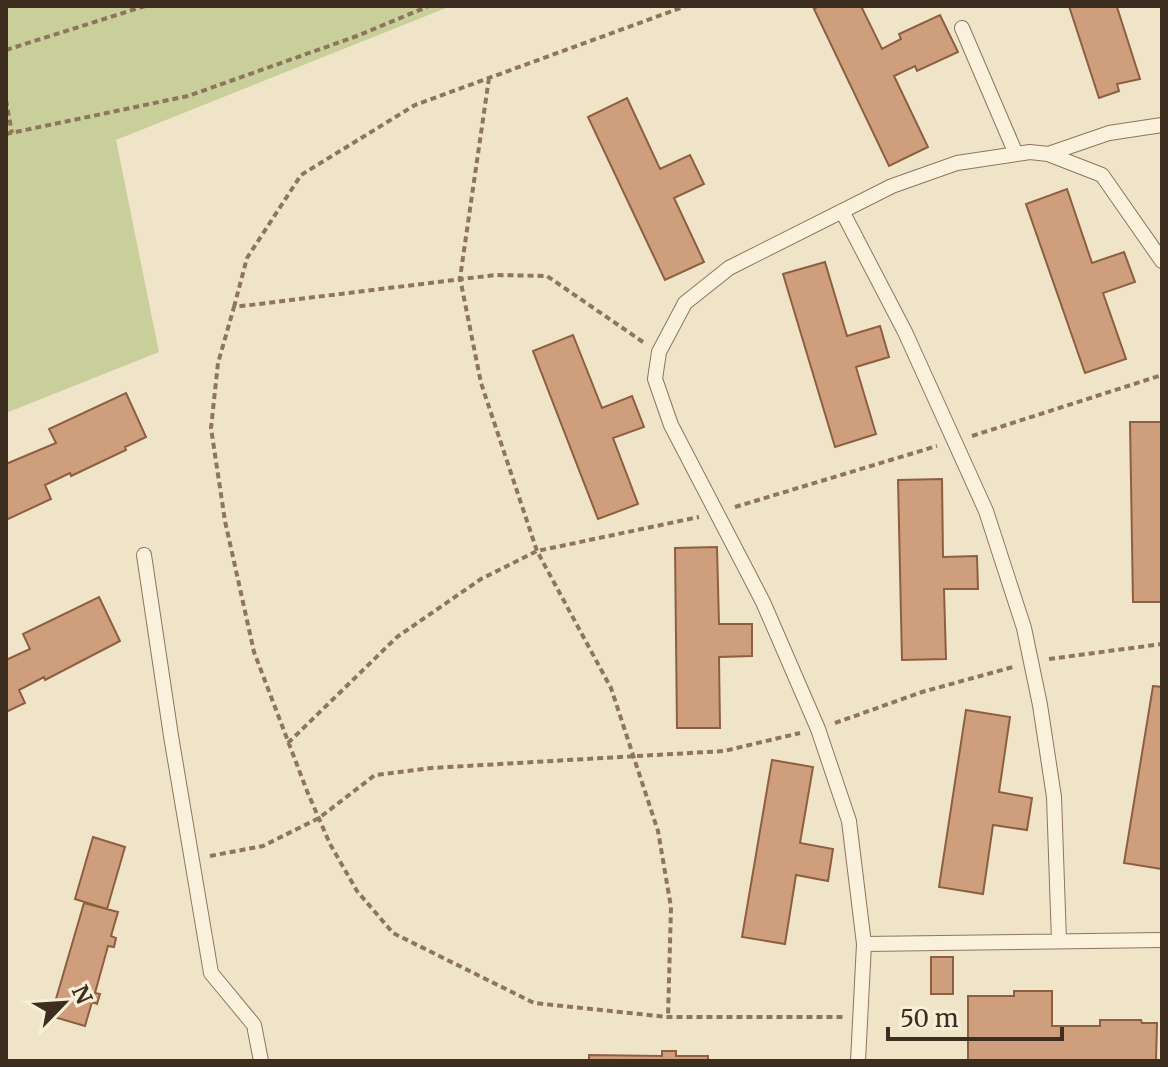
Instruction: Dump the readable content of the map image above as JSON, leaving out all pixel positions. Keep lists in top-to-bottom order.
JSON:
{
  "scale_bar": "50 m",
  "north": "top right"
}
